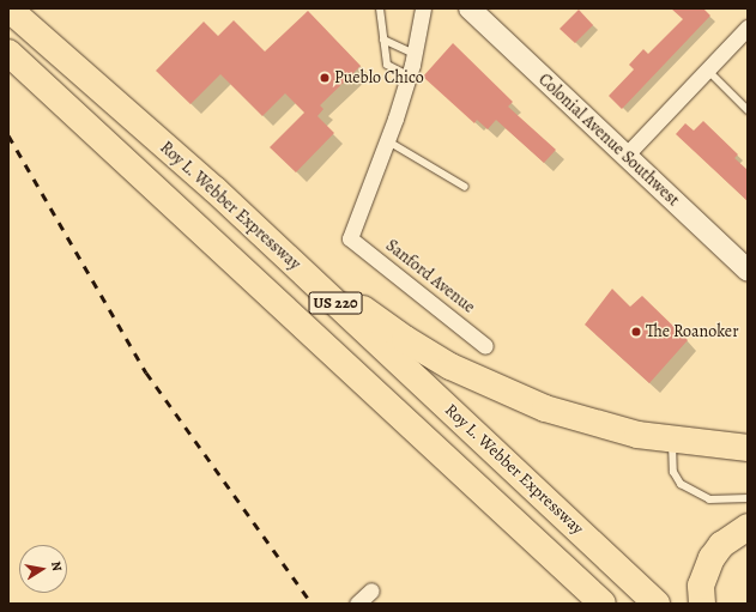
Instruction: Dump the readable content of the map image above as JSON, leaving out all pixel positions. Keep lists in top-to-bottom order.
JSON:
{
  "streets": {
    "highway": ["Roy L. Webber Expressway", "US 220"],
    "main road": ["Colonial Avenue Southwest"],
    "street": ["Sanford Avenue"]
  },
  "places": ["Pueblo Chico", "The Roanoker"],
  "north": "right"
}
